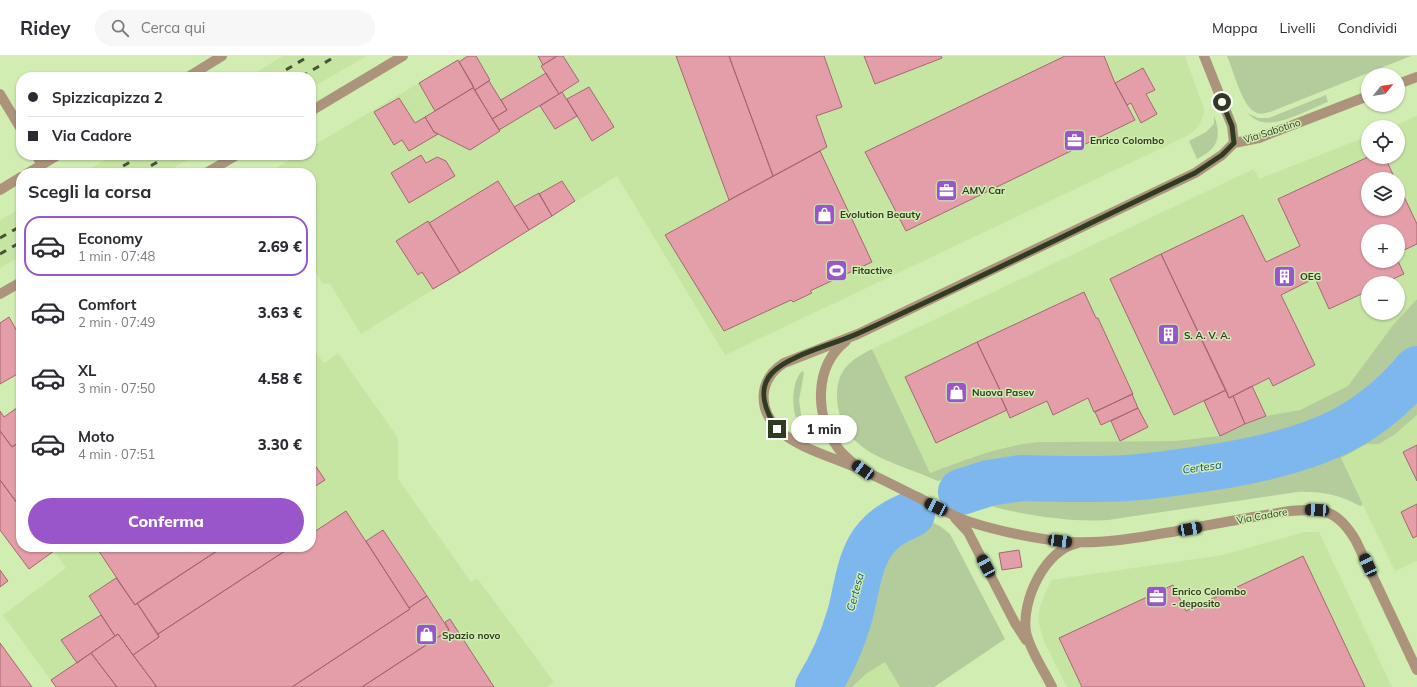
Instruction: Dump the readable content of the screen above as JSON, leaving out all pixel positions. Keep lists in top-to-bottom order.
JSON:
{
  "streets": {
    "street": ["Via Sabotino", "Via Cadore"]
  },
  "crossings": [
    ["Via Sabotino", "Via Cadore"]
  ],
  "water": ["Certesa"],
  "places": {
    "office": ["Enrico Colombo", "AMV Car", "Enrico Colombo - deposito"],
    "shop": ["Evolution Beauty", "Nuova Pasev", "Spazio novo"],
    "sports": ["Fitactive"],
    "building": ["OEG", "S. A. V. A."]
  },
  "north": "top right",
  "page": {
    "header": "Ridey",
    "search": "Cerca qui",
    "nav": ["Mappa", "Livelli", "Condividi"],
    "map_buttons": ["+", "−"],
    "banner": ["Spizzicapizza 2", "Via Cadore"],
    "heading": "Scegli la corsa",
    "list": [
      {
        "name": "Economy",
        "note": "1 min · 07:48",
        "value": "2.69 €"
      },
      {
        "name": "Comfort",
        "note": "2 min · 07:49",
        "value": "3.63 €"
      },
      {
        "name": "XL",
        "note": "3 min · 07:50",
        "value": "4.58 €"
      },
      {
        "name": "Moto",
        "note": "4 min · 07:51",
        "value": "3.30 €"
      }
    ],
    "bubble": "1 min",
    "buttons": "Conferma"
  }
}
